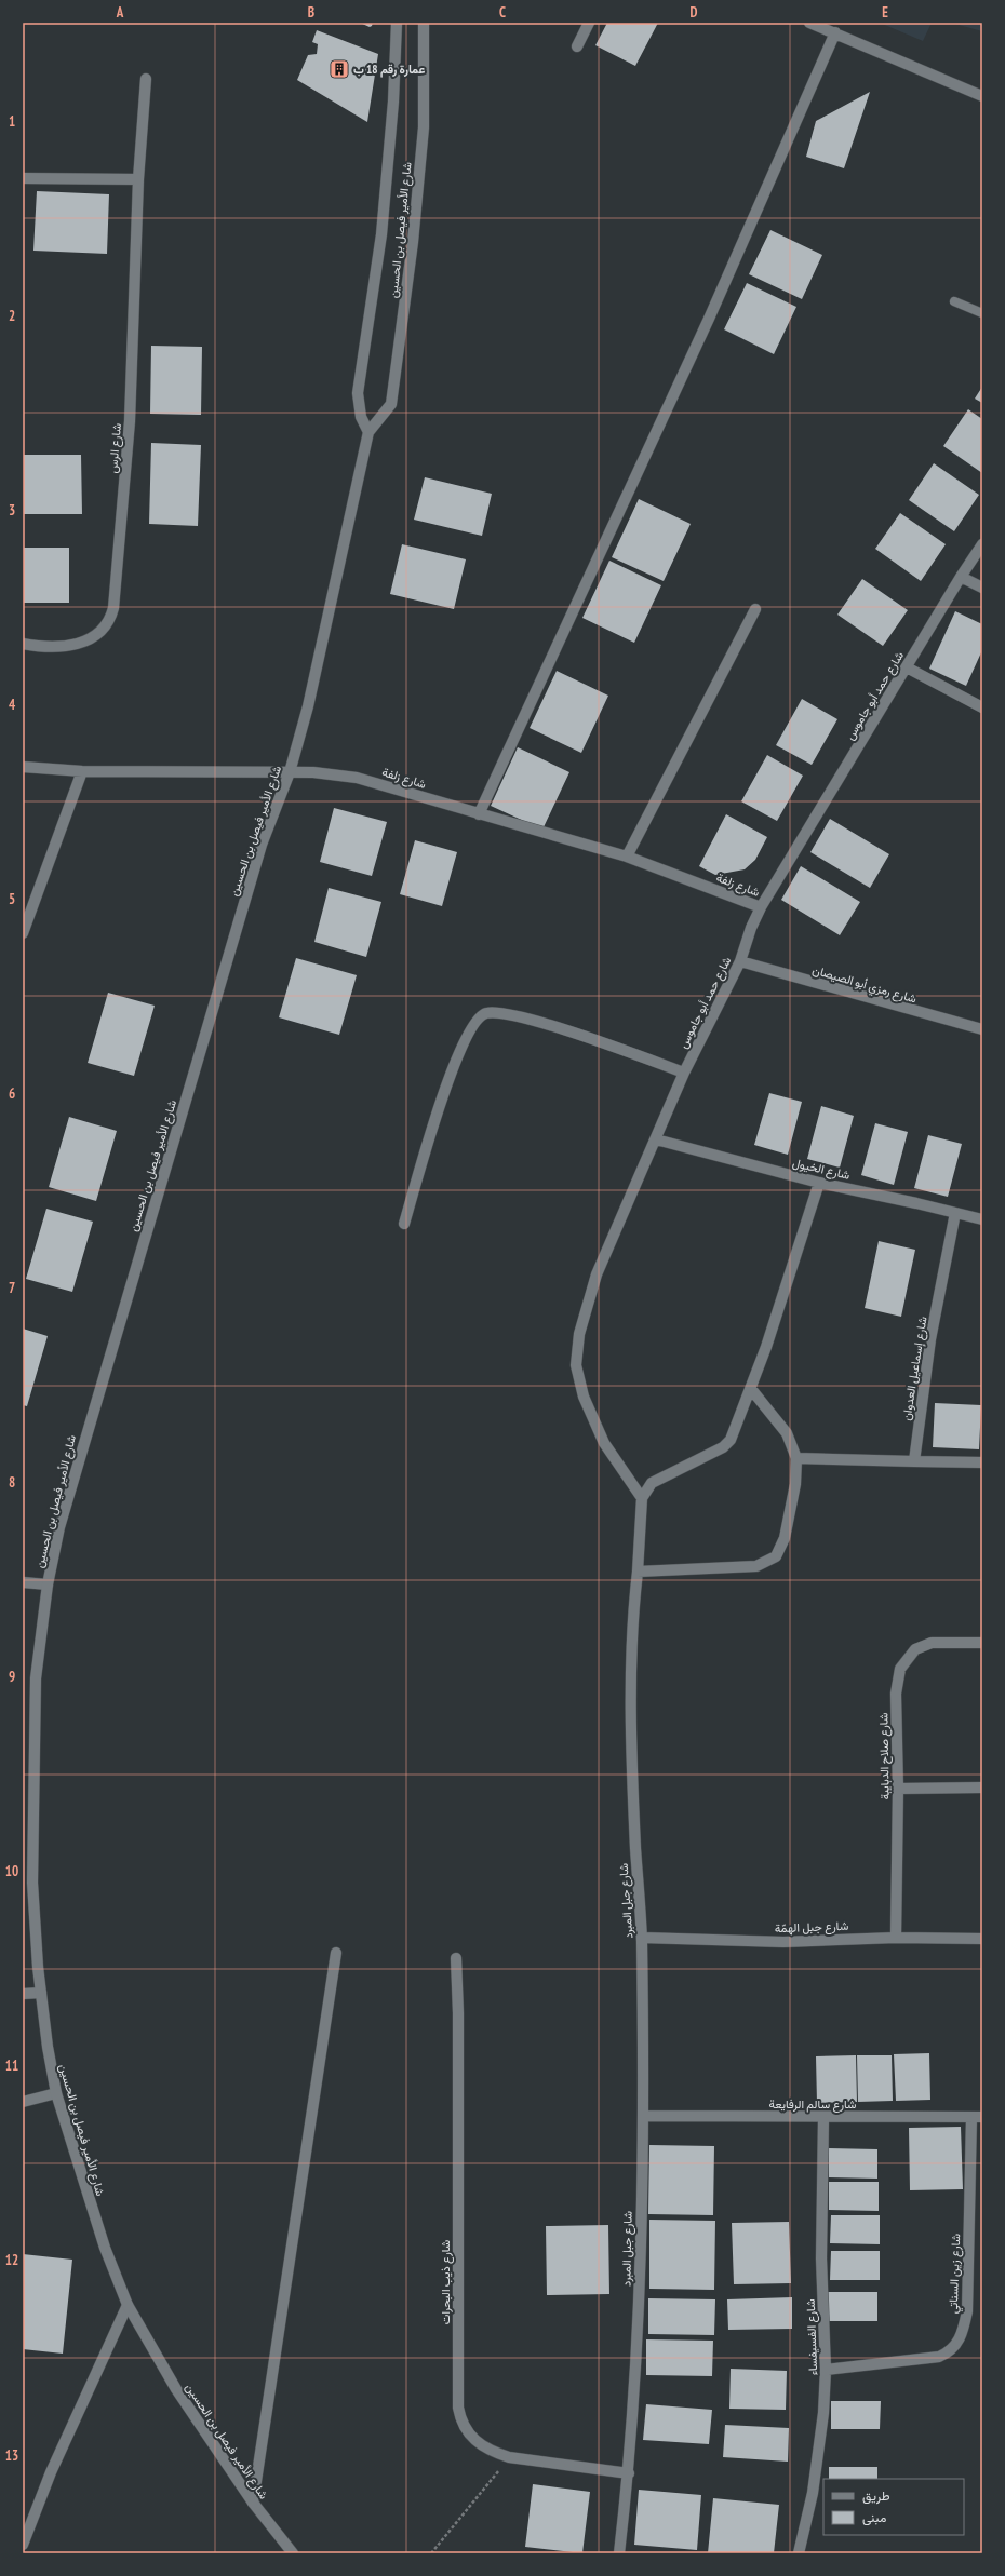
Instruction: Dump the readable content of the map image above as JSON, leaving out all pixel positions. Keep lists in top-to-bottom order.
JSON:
{
  "streets": {
    "street": [
      "شارع الأمير فيصل بن الحسين",
      "شارع الرس",
      "شارع حمد أبو جاموس",
      "شارع زلفة",
      "شارع رمزي أبو الصيصان",
      "شارع الخيول",
      "شارع إسماعيل العدوان",
      "شارع صلاح الدبايبة",
      "شارع جبل المبرد",
      "شارع جبل الهمّة",
      "شارع سالم الرفايعة",
      "شارع زين السناتي",
      "شارع ذيب البحرات",
      "شارع الفسيفساء"
    ]
  },
  "crossings": [
    ["شارع الأمير فيصل بن الحسين", "شارع زلفة"],
    ["شارع حمد أبو جاموس", "شارع زلفة"],
    ["شارع حمد أبو جاموس", "شارع رمزي أبو الصيصان"],
    ["شارع حمد أبو جاموس", "شارع الخيول"],
    ["شارع حمد أبو جاموس", "شارع جبل المبرد"],
    ["شارع الخيول", "شارع إسماعيل العدوان"],
    ["شارع صلاح الدبايبة", "شارع جبل الهمّة"],
    ["شارع جبل المبرد", "شارع جبل الهمّة"],
    ["شارع جبل المبرد", "شارع سالم الرفايعة"],
    ["شارع جبل المبرد", "شارع ذيب البحرات"],
    ["شارع سالم الرفايعة", "شارع زين السناتي"],
    ["شارع سالم الرفايعة", "شارع الفسيفساء"],
    ["شارع زين السناتي", "شارع الفسيفساء"]
  ],
  "places": {
    "building": ["عمارة رقم 18 ب"]
  },
  "legend": ["طريق", "مبنى"],
  "grid": {
    "columns": [
      "A",
      "B",
      "C",
      "D",
      "E"
    ],
    "rows": [
      "1",
      "2",
      "3",
      "4",
      "5",
      "6",
      "7",
      "8",
      "9",
      "10",
      "11",
      "12",
      "13"
    ]
  }
}
